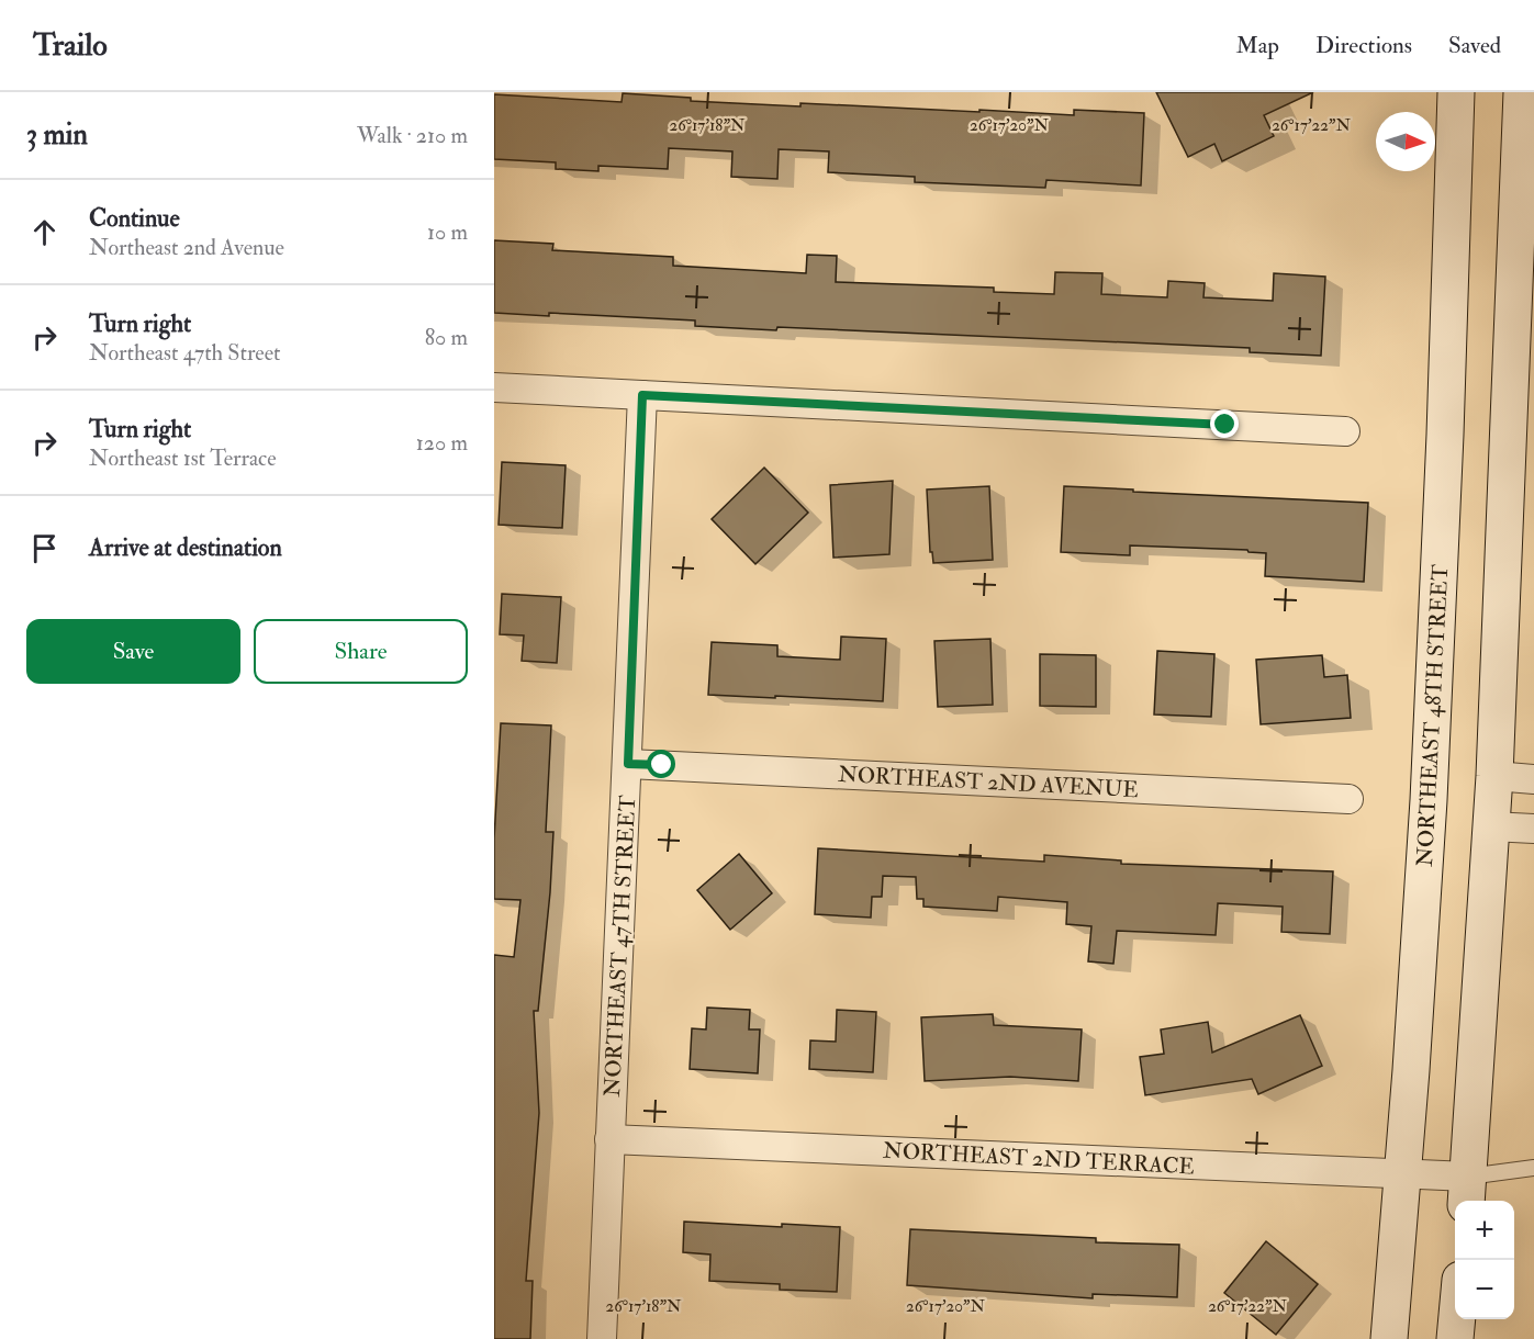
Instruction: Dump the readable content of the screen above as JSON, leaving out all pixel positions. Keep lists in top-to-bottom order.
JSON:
{
  "streets": {
    "main road": ["NORTHEAST 48TH STREET"],
    "street": ["NORTHEAST 2ND AVENUE", "NORTHEAST 47TH STREET", "NORTHEAST 2ND TERRACE"]
  },
  "crossings": [
    ["NORTHEAST 48TH STREET", "NORTHEAST 2ND TERRACE"],
    ["NORTHEAST 2ND AVENUE", "NORTHEAST 47TH STREET"],
    ["NORTHEAST 47TH STREET", "NORTHEAST 2ND TERRACE"]
  ],
  "north": "right",
  "page": {
    "header": "Trailo",
    "nav": ["Map", "Directions", "Saved"],
    "heading": ["3 min", "Walk · 210 m"],
    "list": [
      ["Continue", "Northeast 2nd Avenue", "10 m"],
      ["Turn right", "Northeast 47th Street", "80 m"],
      ["Turn right", "Northeast 1st Terrace", "120 m"],
      "Arrive at destination"
    ],
    "buttons": ["Save", "Share"],
    "map_buttons": ["+", "−"]
  },
  "coordinates": ["26°17'18\"N", "26°17'20\"N", "26°17'22\"N"]
}
